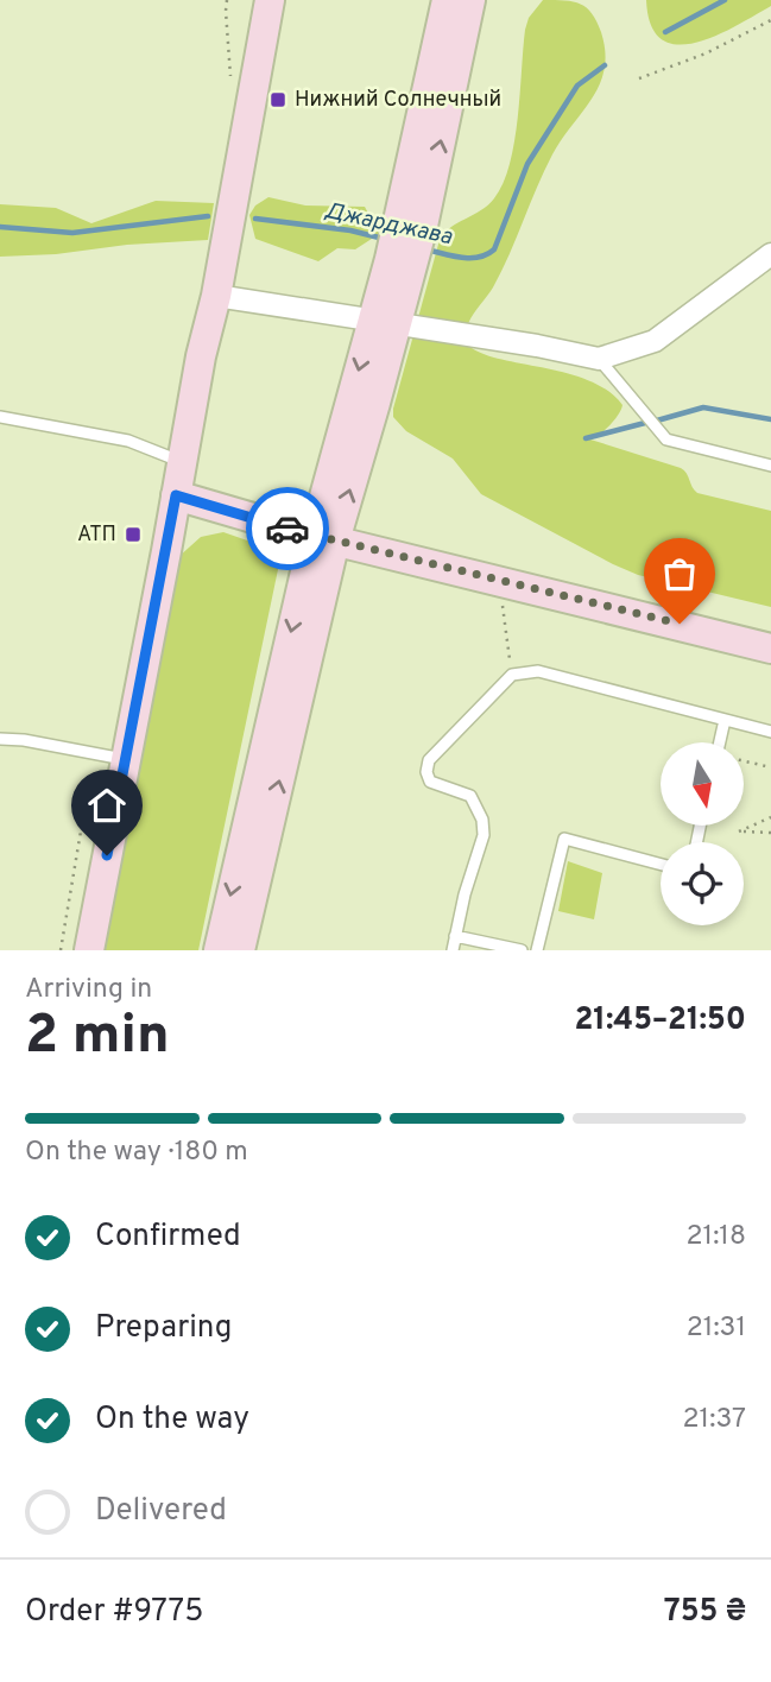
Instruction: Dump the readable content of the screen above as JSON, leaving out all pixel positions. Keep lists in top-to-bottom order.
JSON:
{
  "water": ["Джарджава"],
  "places": {
    "transit": ["Нижний Солнечный", "АТП"]
  },
  "north": "bottom",
  "page": {
    "heading": ["2 min", "Arriving in", "21:45–21:50"],
    "panel": ["Order #9775", "755 ₴"],
    "bar": "On the way · 180 m",
    "list": [
      ["Confirmed", "21:18"],
      ["Preparing", "21:31"],
      ["On the way", "21:37"],
      "Delivered"
    ]
  }
}
